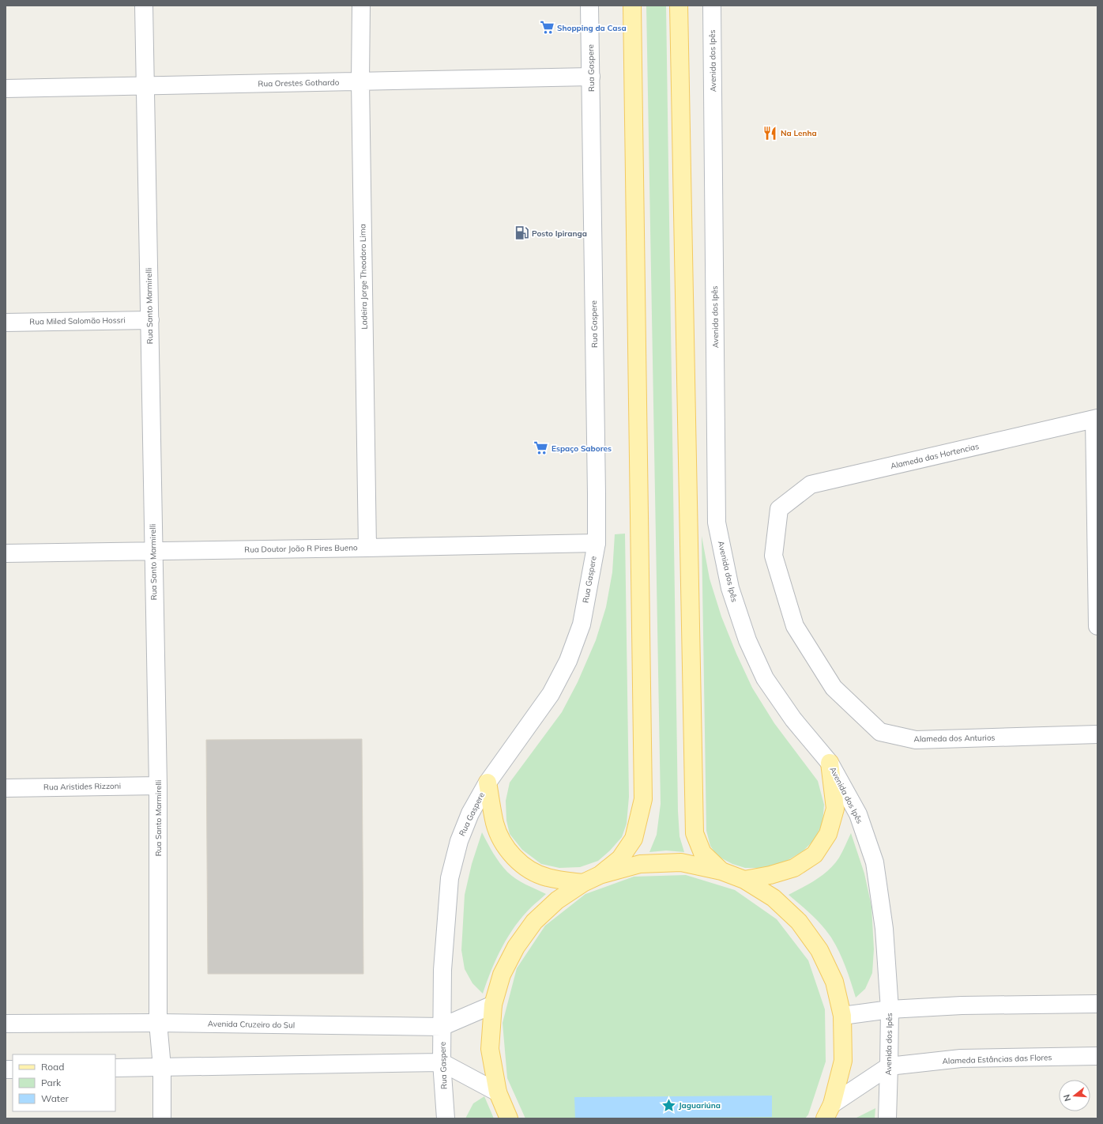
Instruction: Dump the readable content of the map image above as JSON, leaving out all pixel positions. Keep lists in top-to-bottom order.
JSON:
{
  "streets": {
    "street": [
      "Avenida dos Ipês",
      "Rua Gaspere",
      "Rua Orestes Gothardo",
      "Ladeira Jorge Theodoro Lima",
      "Rua Santo Marmirelli",
      "Rua Miled Salomão Hossri",
      "Alameda das Hortencias",
      "Rua Doutor João R Pires Bueno",
      "Alameda dos Anturios",
      "Rua Aristides Rizzoni",
      "Avenida Cruzeiro do Sul",
      "Alameda Estâncias das Flores"
    ]
  },
  "crossings": [
    ["Avenida dos Ipês", "Alameda Estâncias das Flores"],
    ["Rua Gaspere", "Rua Orestes Gothardo"],
    ["Rua Gaspere", "Rua Doutor João R Pires Bueno"],
    ["Rua Gaspere", "Avenida Cruzeiro do Sul"],
    ["Rua Orestes Gothardo", "Ladeira Jorge Theodoro Lima"],
    ["Rua Orestes Gothardo", "Rua Santo Marmirelli"],
    ["Ladeira Jorge Theodoro Lima", "Rua Doutor João R Pires Bueno"],
    ["Rua Santo Marmirelli", "Rua Miled Salomão Hossri"],
    ["Rua Santo Marmirelli", "Rua Doutor João R Pires Bueno"],
    ["Rua Santo Marmirelli", "Rua Aristides Rizzoni"],
    ["Rua Santo Marmirelli", "Avenida Cruzeiro do Sul"],
    ["Alameda das Hortencias", "Alameda dos Anturios"]
  ],
  "places": {
    "supermarket": ["Shopping da Casa", "Espaço Sabores"],
    "restaurant": ["Na Lenha"],
    "fuel station": ["Posto Ipiranga"],
    "place": ["Jaguariúna"]
  },
  "legend": ["Road", "Park", "Water"],
  "north": "left"
}
